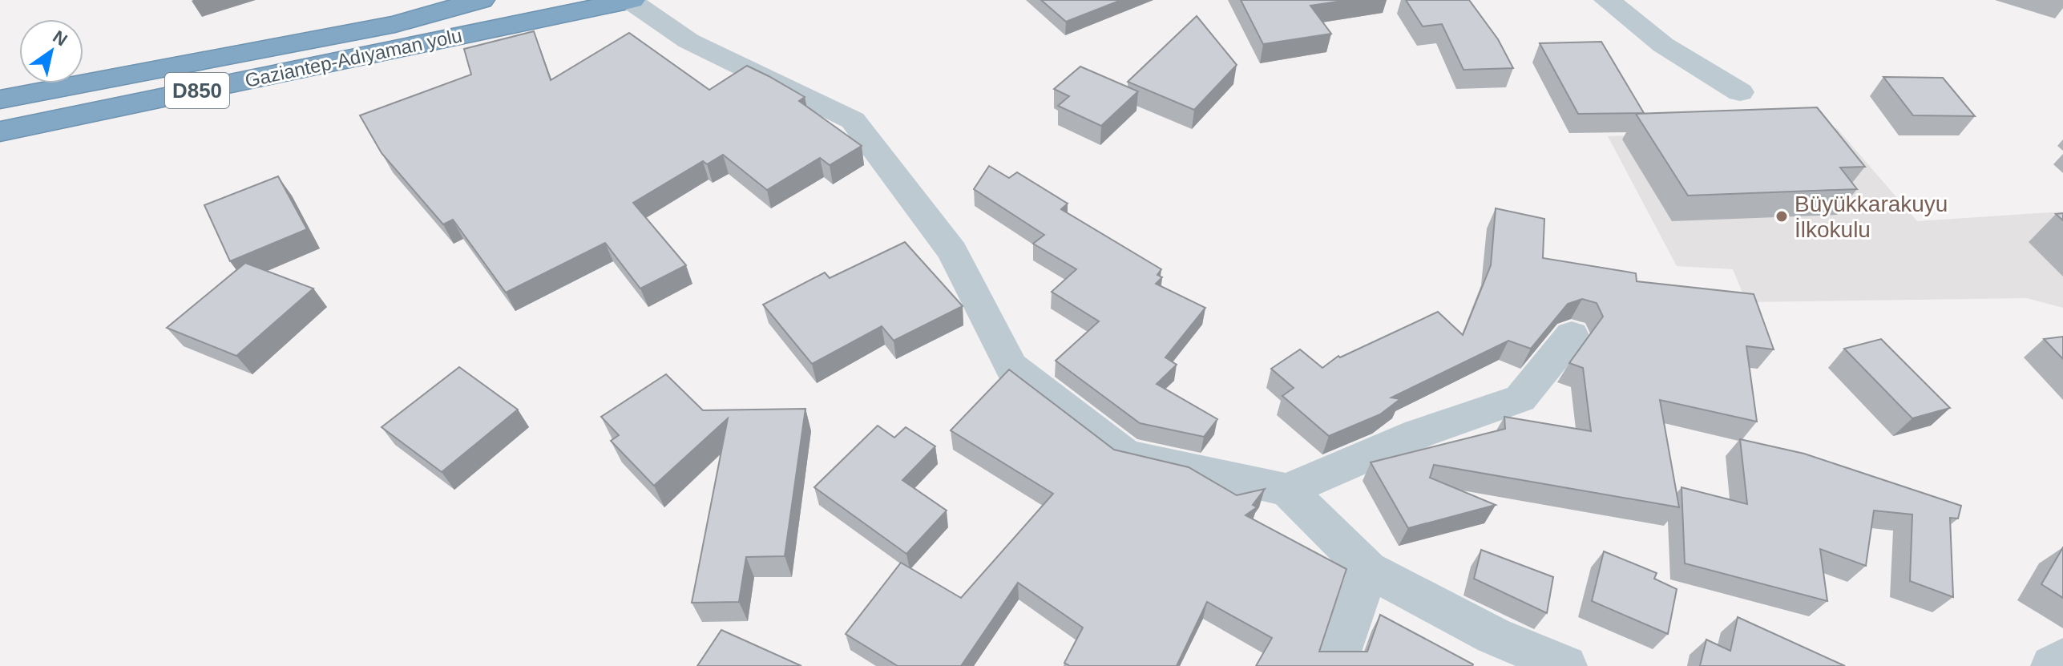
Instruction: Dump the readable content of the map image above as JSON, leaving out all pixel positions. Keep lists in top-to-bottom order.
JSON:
{
  "streets": {
    "highway": ["Gaziantep-Adıyaman yolu", "D850"]
  },
  "places": ["Büyükkarakuyu İlkokulu"],
  "north": "top right"
}
